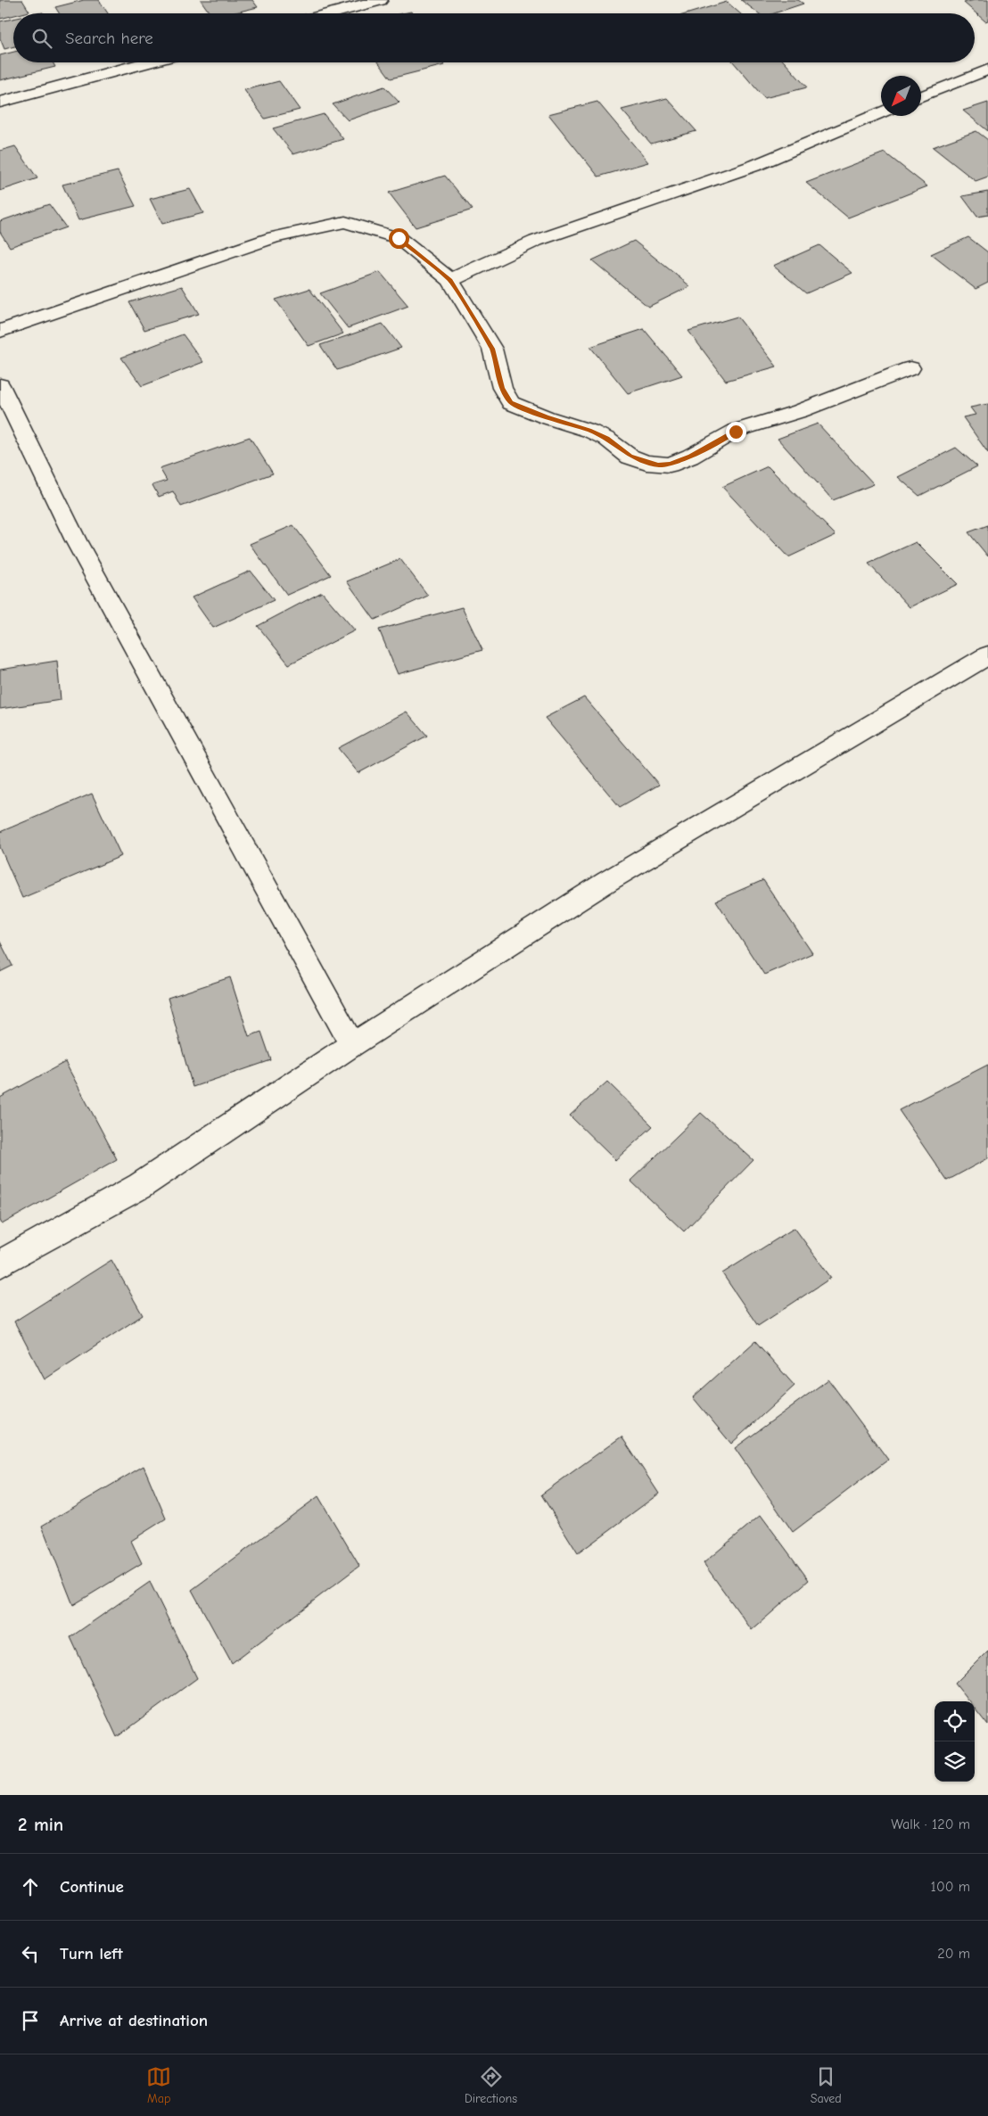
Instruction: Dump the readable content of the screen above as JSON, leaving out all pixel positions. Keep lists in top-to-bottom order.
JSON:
{
  "north": "bottom left",
  "page": {
    "search": "Search here",
    "heading": ["2 min", "Walk · 120 m"],
    "list": [
      ["Continue", "100 m"],
      ["Turn left", "20 m"],
      "Arrive at destination"
    ],
    "nav": ["Map", "Directions", "Saved"]
  }
}
